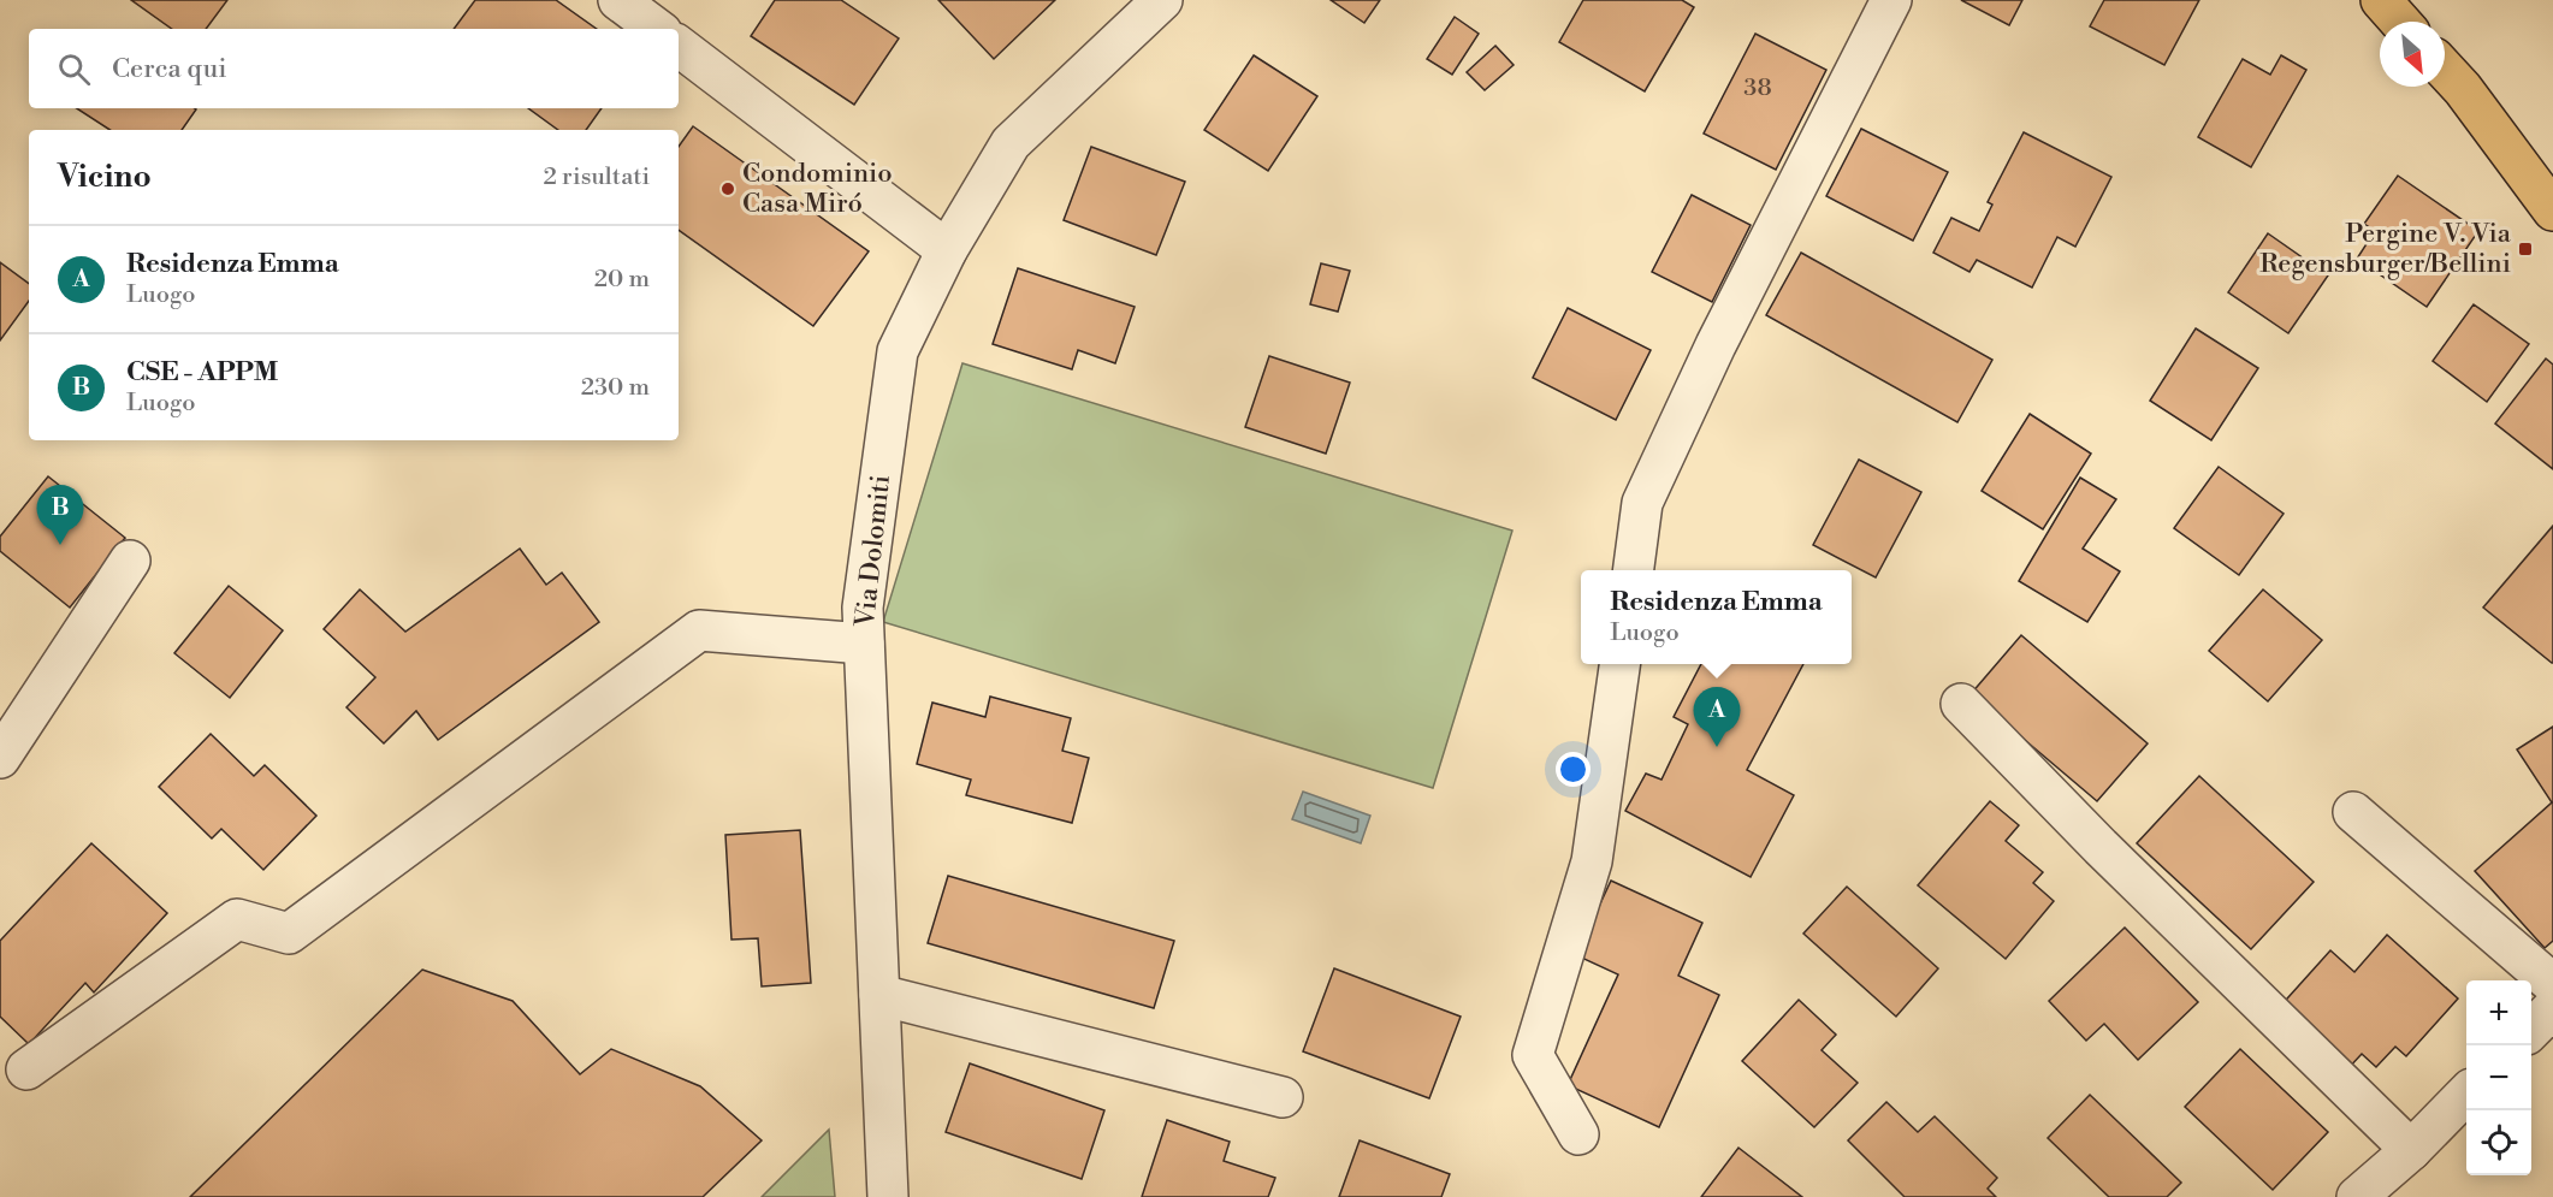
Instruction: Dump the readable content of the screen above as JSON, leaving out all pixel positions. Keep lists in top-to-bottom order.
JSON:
{
  "streets": {
    "street": ["Via Dolomiti"]
  },
  "places": {
    "other": ["Condominio Casa Miró"],
    "transit": ["Pergine V. Via Regensburger/Bellini"]
  },
  "house_numbers": ["38"],
  "north": "bottom right",
  "page": {
    "search": "Cerca qui",
    "heading": ["Vicino", "2 risultati"],
    "list": [
      {
        "mark": "A",
        "name": "Residenza Emma",
        "note": "Luogo",
        "value": "20 m"
      },
      {
        "mark": "B",
        "name": "CSE - APPM",
        "note": "Luogo",
        "value": "230 m"
      }
    ],
    "pins": ["B", "A"],
    "popup": ["Residenza Emma", "Luogo"],
    "map_buttons": ["+", "−"]
  }
}
